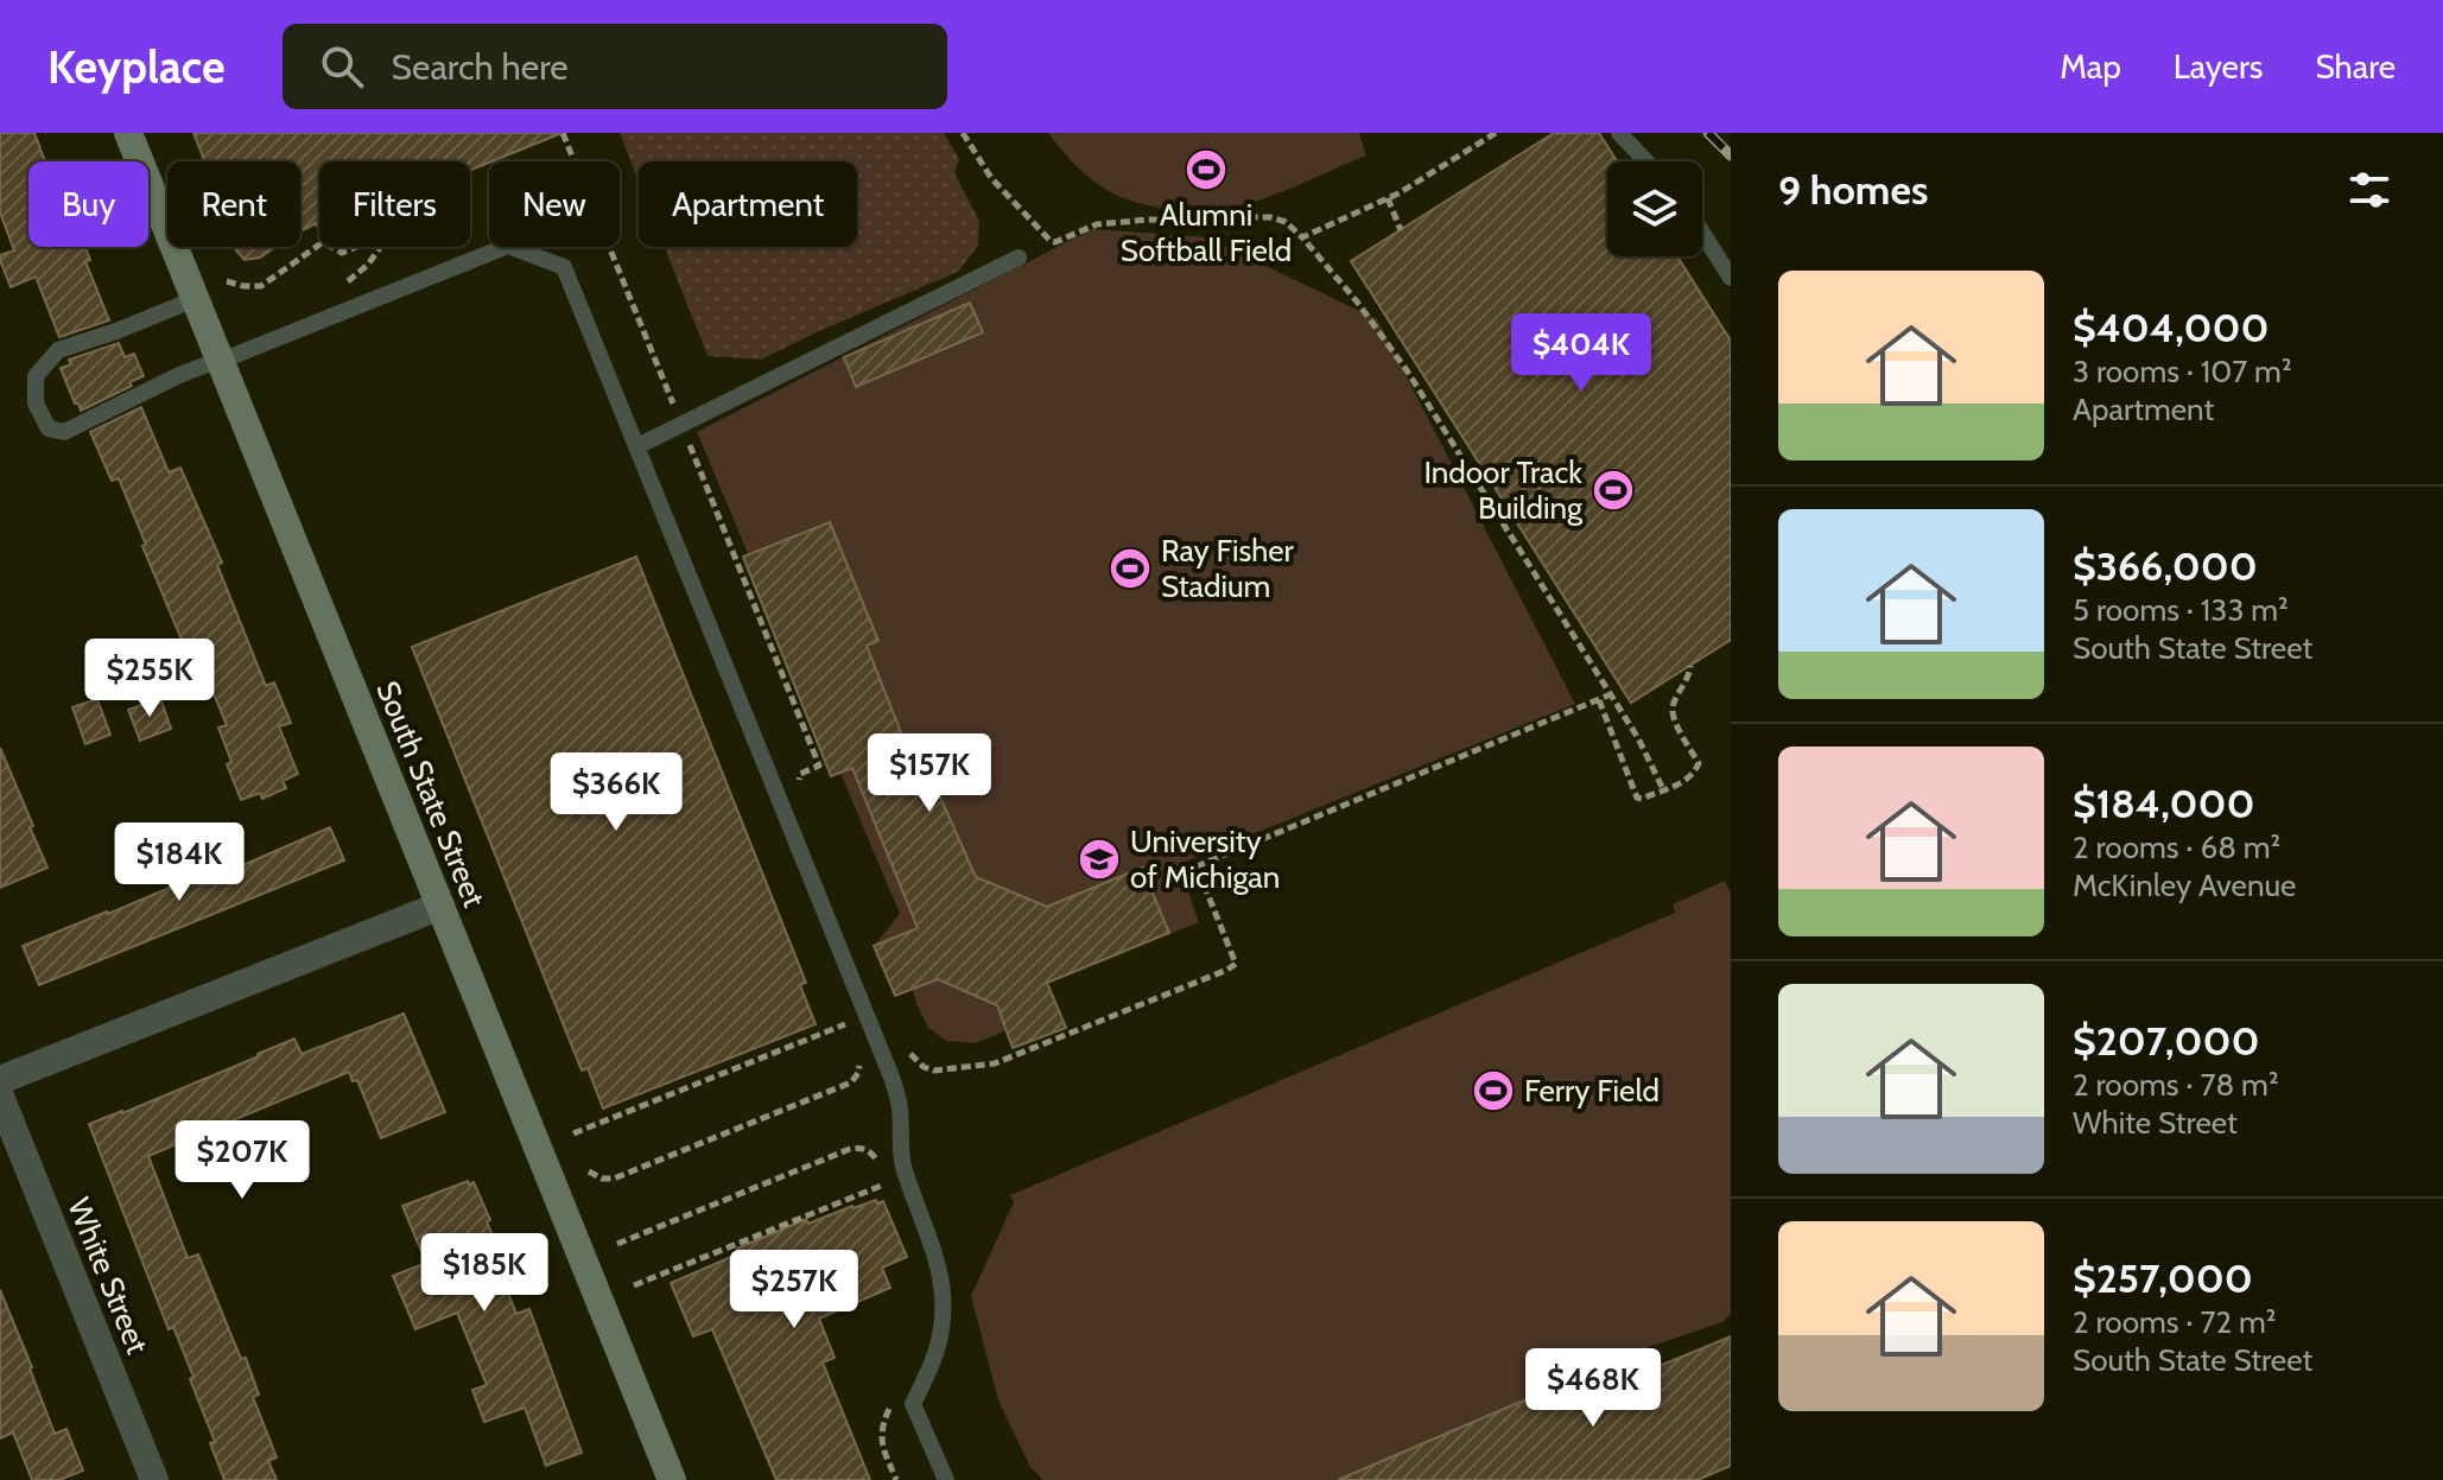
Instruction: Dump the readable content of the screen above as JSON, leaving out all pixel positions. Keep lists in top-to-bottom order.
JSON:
{
  "streets": {
    "main road": ["South State Street"],
    "street": ["White Street"]
  },
  "places": {
    "sports": [
      "Alumni Softball Field",
      "Indoor Track Building",
      "Ray Fisher Stadium",
      "Ferry Field"
    ],
    "school or university": ["University of Michigan"]
  },
  "page": {
    "header": "Keyplace",
    "search": "Search here",
    "nav": ["Map", "Layers", "Share"],
    "heading": "9 homes",
    "chip": [
      "Buy",
      "Rent",
      "Filters",
      "New",
      "Apartment"
    ],
    "list": [
      {
        "name": "$404,000",
        "note": "3 rooms · 107 m² · Apartment"
      },
      {
        "name": "$366,000",
        "note": "5 rooms · 133 m² · South State Street"
      },
      {
        "name": "$184,000",
        "note": "2 rooms · 68 m² · McKinley Avenue"
      },
      {
        "name": "$207,000",
        "note": "2 rooms · 78 m² · White Street"
      },
      {
        "name": "$257,000",
        "note": "2 rooms · 72 m² · South State Street"
      }
    ],
    "price": [
      "$404K",
      "$255K",
      "$157K",
      "$366K",
      "$184K",
      "$207K",
      "$185K",
      "$257K",
      "$468K"
    ]
  }
}
